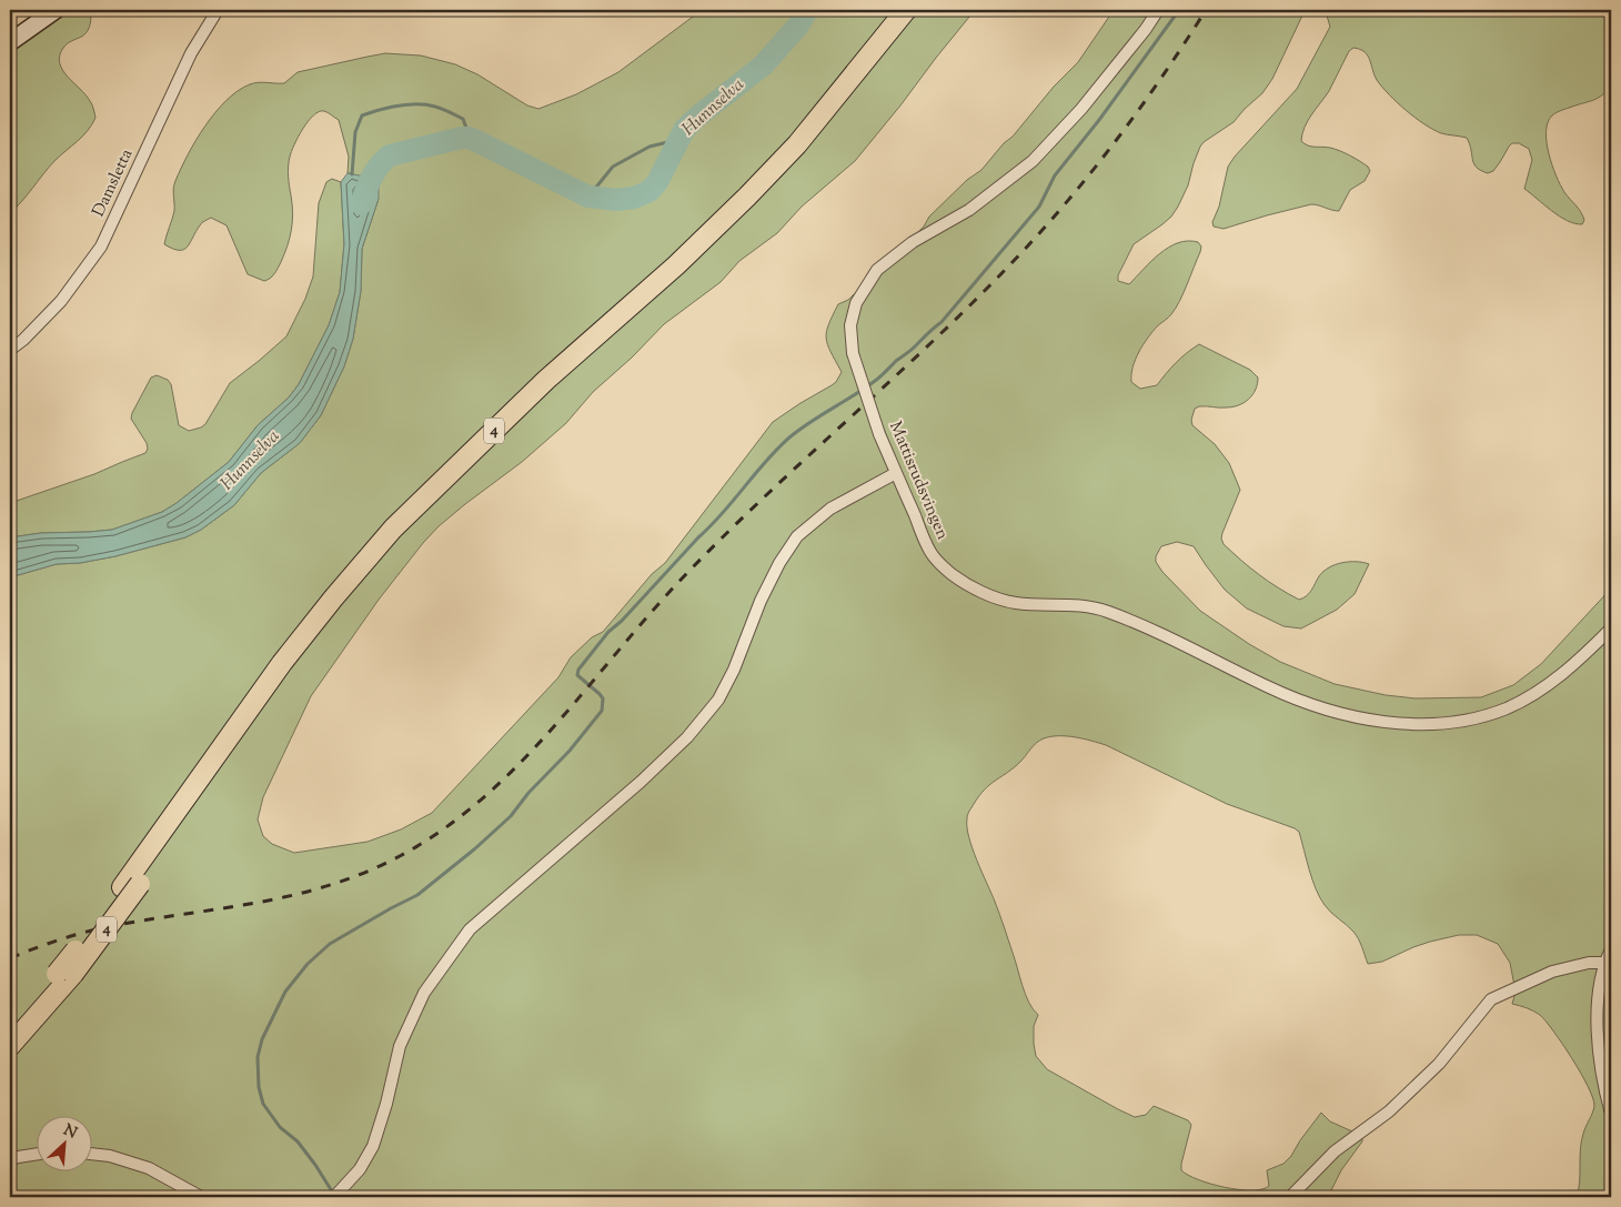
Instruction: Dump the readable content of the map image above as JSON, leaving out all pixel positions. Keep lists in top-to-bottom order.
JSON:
{
  "streets": {
    "highway": ["4"],
    "street": ["Damsletta", "Mattisrudsvingen"]
  },
  "water": ["Hunnselva"],
  "north": "top right"
}
